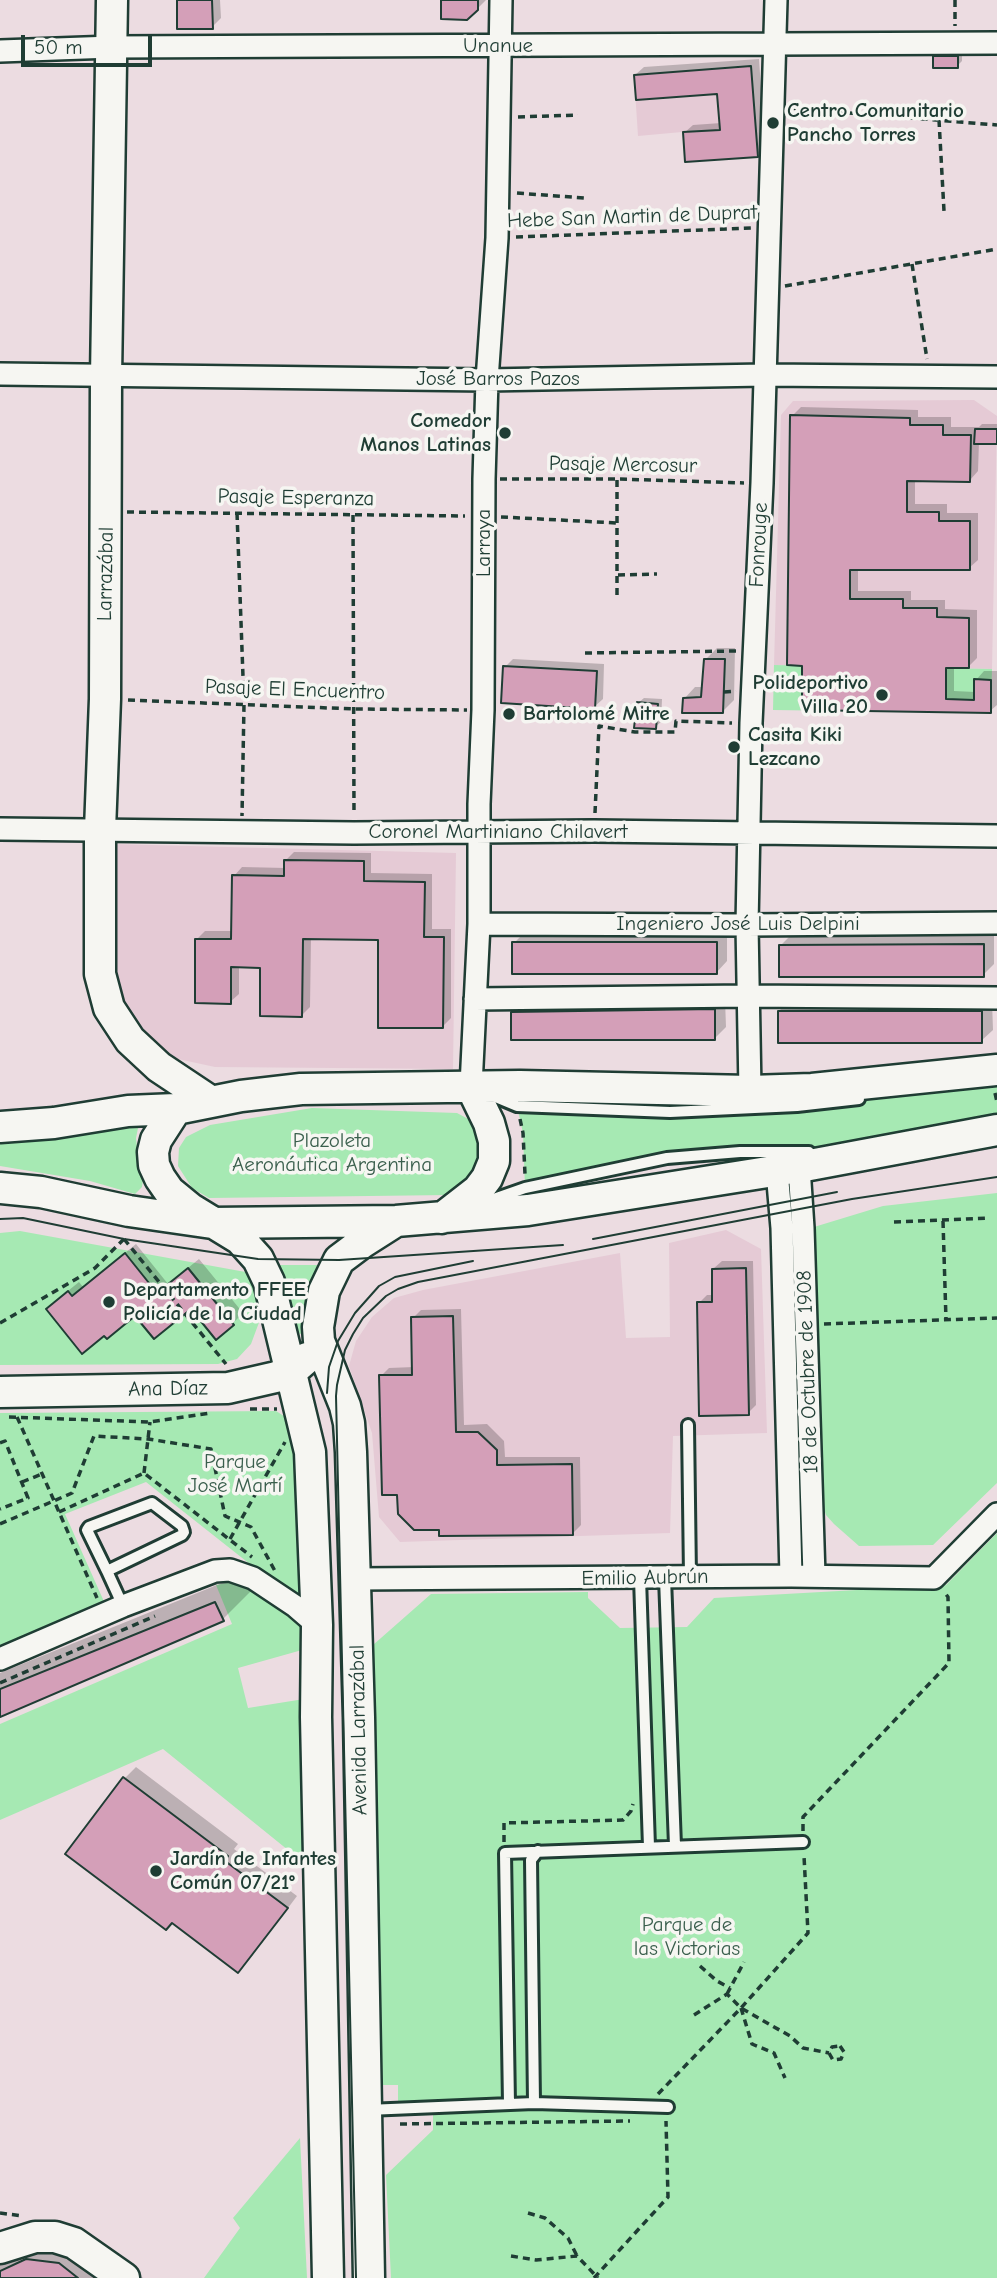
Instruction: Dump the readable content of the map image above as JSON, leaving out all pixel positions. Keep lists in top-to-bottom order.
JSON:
{
  "streets": {
    "main road": ["Larrazábal", "Ana Díaz", "Avenida Larrazábal"],
    "street": [
      "Unanue",
      "José Barros Pazos",
      "Larraya",
      "Fonrouge",
      "Coronel Martiniano Chilavert",
      "Ingeniero José Luis Delpini",
      "18 de Octubre de 1908",
      "Emilio Aubrún"
    ],
    "path": [
      "Hebe San Martin de Duprat",
      "Pasaje Mercosur",
      "Pasaje Esperanza",
      "Pasaje El Encuentro"
    ]
  },
  "crossings": [
    ["Unanue", "Larraya"],
    ["Unanue", "Fonrouge"],
    ["Unanue", "Larrazábal"],
    ["Hebe San Martin de Duprat", "Larraya"],
    ["Hebe San Martin de Duprat", "Fonrouge"],
    ["José Barros Pazos", "Larraya"],
    ["José Barros Pazos", "Fonrouge"],
    ["José Barros Pazos", "Larrazábal"],
    ["Pasaje Mercosur", "Larraya"],
    ["Pasaje Mercosur", "Fonrouge"],
    ["Pasaje Esperanza", "Larraya"],
    ["Pasaje Esperanza", "Larrazábal"],
    ["Larraya", "Pasaje El Encuentro"],
    ["Larraya", "Coronel Martiniano Chilavert"],
    ["Larraya", "Ingeniero José Luis Delpini"],
    ["Fonrouge", "Coronel Martiniano Chilavert"],
    ["Fonrouge", "Ingeniero José Luis Delpini"],
    ["Larrazábal", "Pasaje El Encuentro"],
    ["Larrazábal", "Coronel Martiniano Chilavert"],
    ["18 de Octubre de 1908", "Emilio Aubrún"],
    ["Ana Díaz", "Avenida Larrazábal"],
    ["Emilio Aubrún", "Avenida Larrazábal"]
  ],
  "parks": ["Plazoleta Aeronáutica Argentina", "Parque José Martí", "Parque de las Victorias"],
  "places": [
    "Centro Comunitario Pancho Torres",
    "Comedor Manos Latinas",
    "Polideportivo Villa 20",
    "Bartolomé Mitre",
    "Casita Kiki Lezcano",
    "Departamento FFEE Policía de la Ciudad",
    "Jardín de Infantes Común 07/21°"
  ],
  "scale_bar": "50 m"
}
